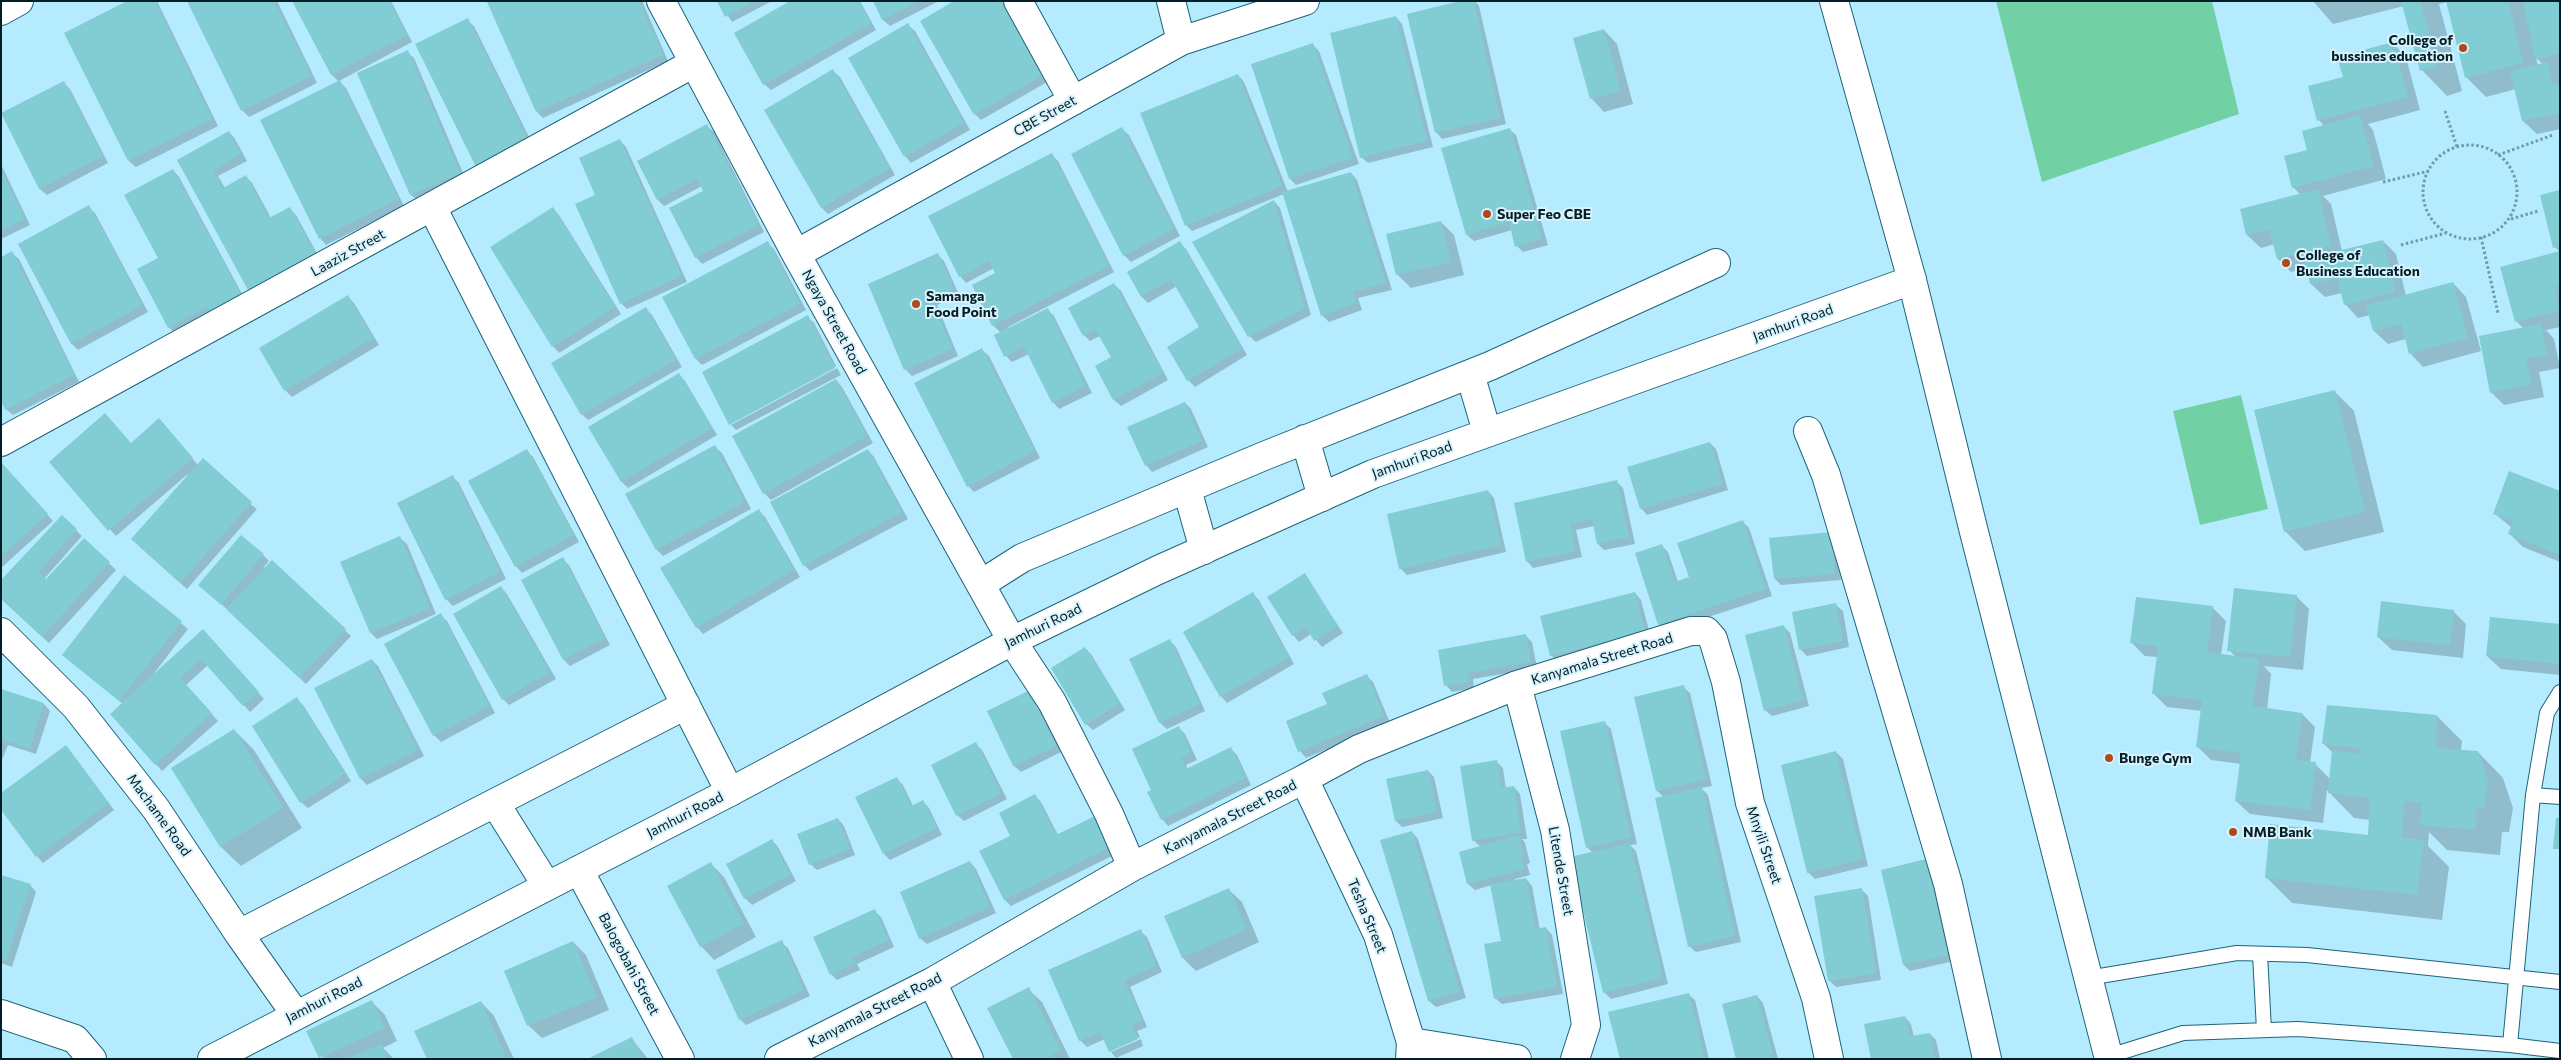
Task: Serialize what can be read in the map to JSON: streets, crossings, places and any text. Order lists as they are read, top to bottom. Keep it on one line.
{"streets":{"main road":["CBE Street","Laaziz Street","Ngaya Street Road","Jamhuri Road","Kanyamala Street Road","Machame Road","Mnyili Street","Litende Street","Tesha Street","Balogobahi Street"]},"crossings":[["CBE Street","Ngaya Street Road"],["Laaziz Street","Ngaya Street Road"],["Ngaya Street Road","Jamhuri Road"],["Jamhuri Road","Machame Road"],["Jamhuri Road","Balogobahi Street"],["Kanyamala Street Road","Mnyili Street"],["Kanyamala Street Road","Litende Street"],["Kanyamala Street Road","Tesha Street"]],"places":["College of bussines education","Super Feo CBE","College of Business Education","Samanga Food Point","Bunge Gym","NMB Bank"]}
